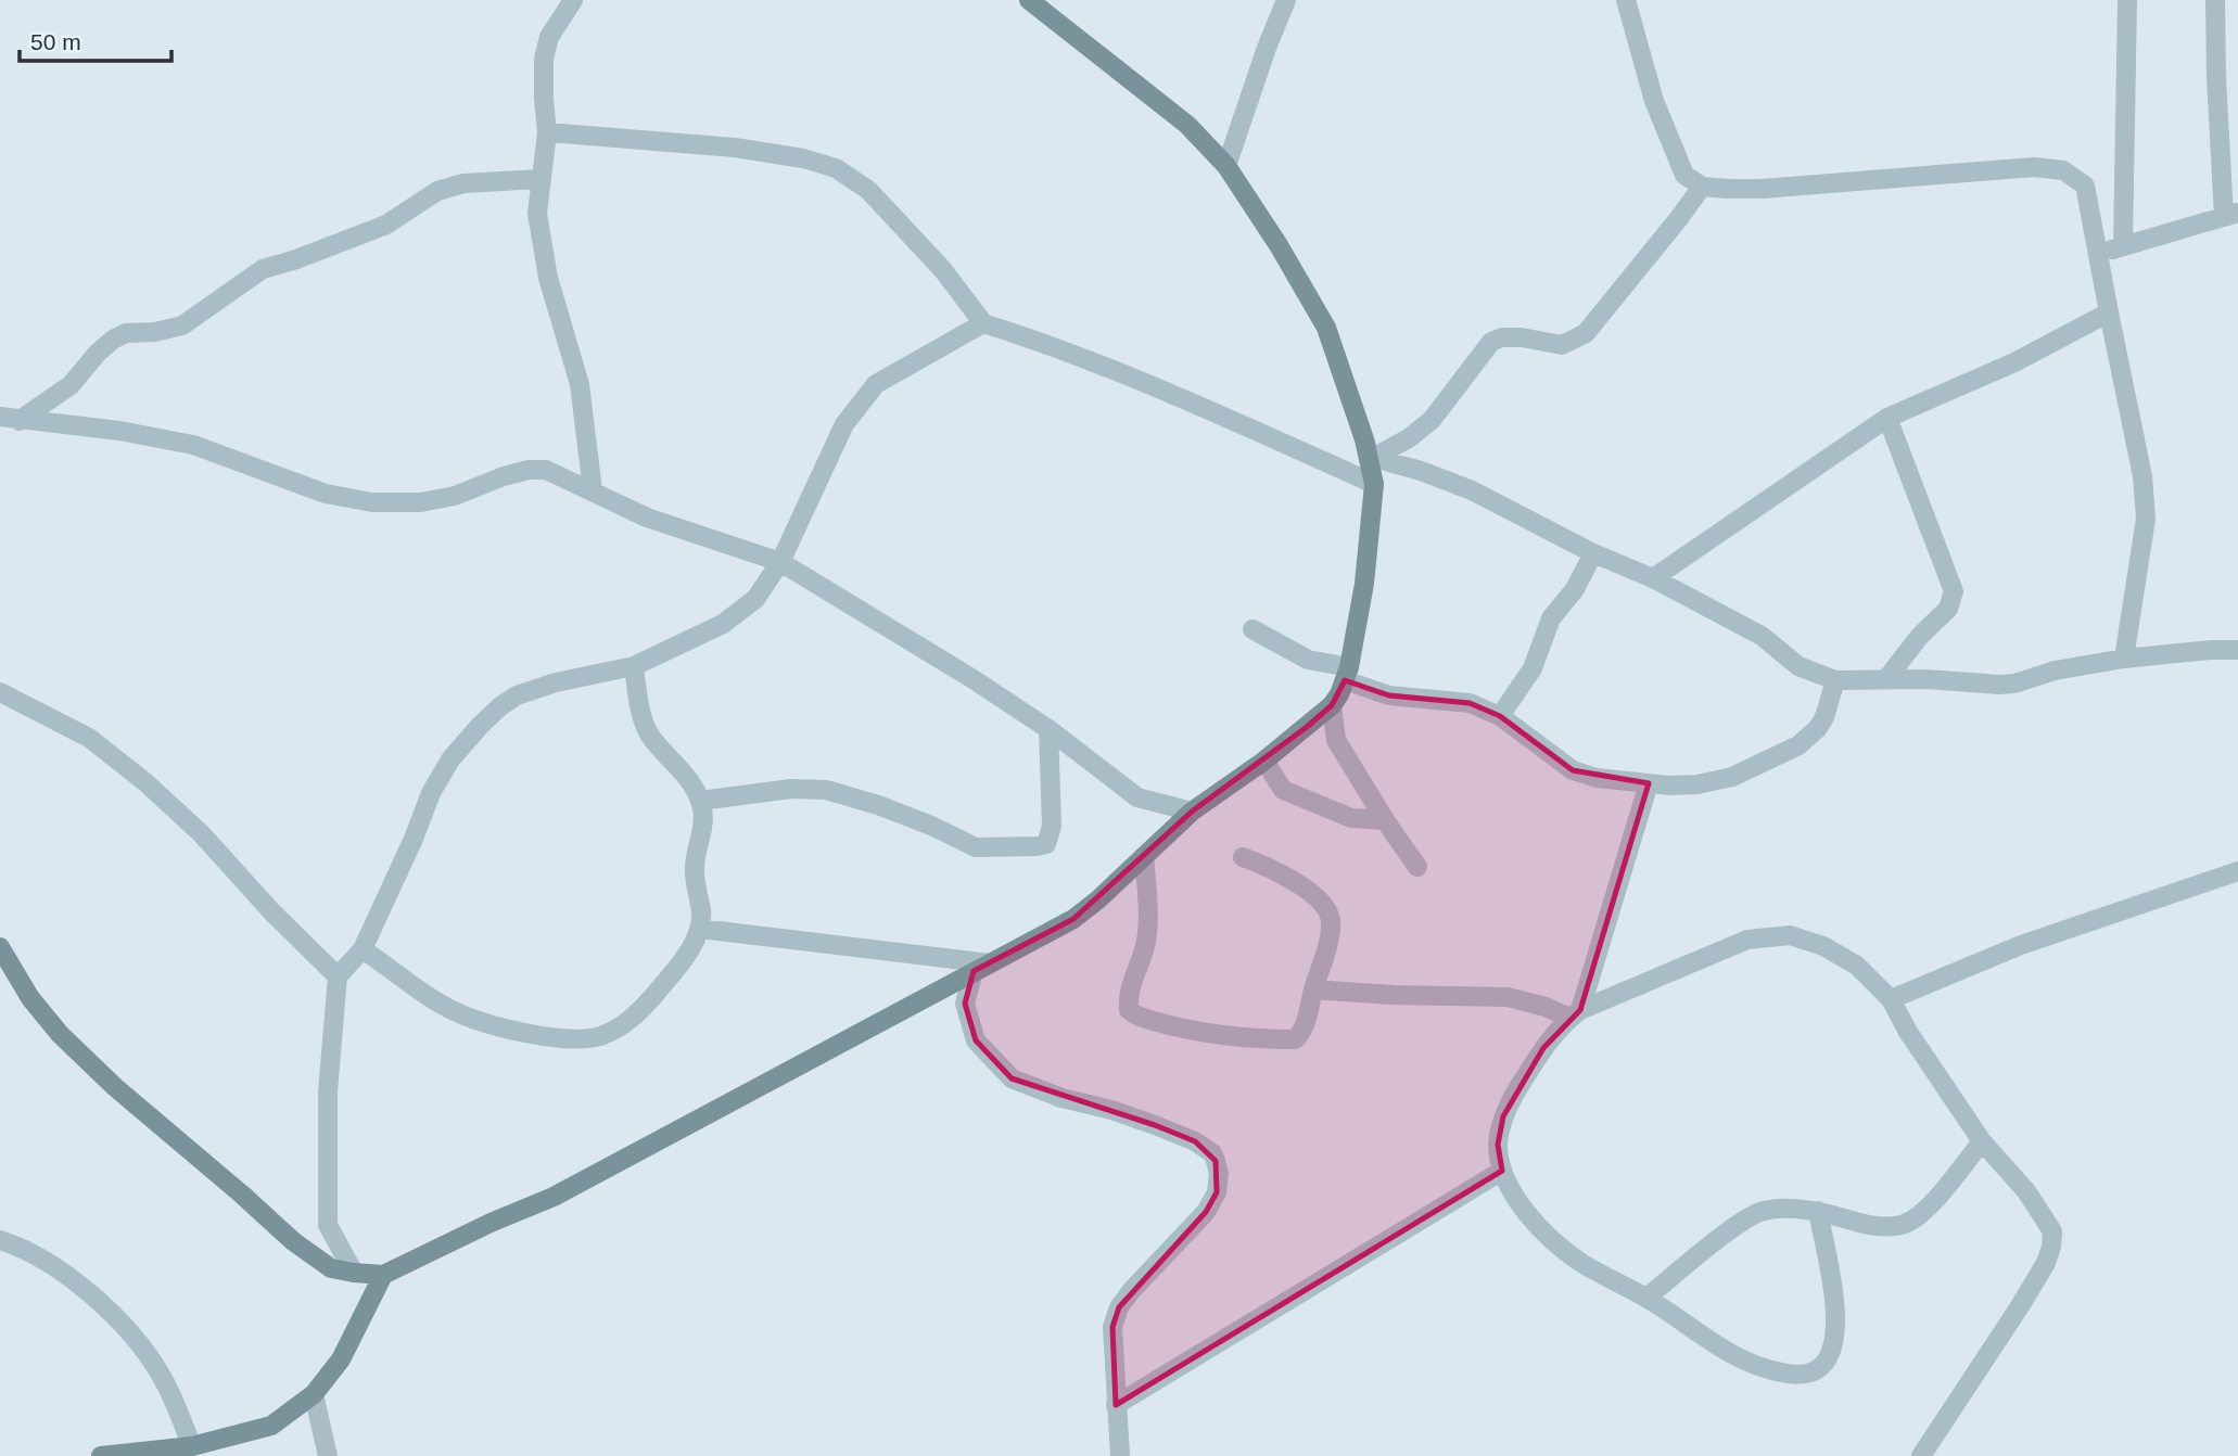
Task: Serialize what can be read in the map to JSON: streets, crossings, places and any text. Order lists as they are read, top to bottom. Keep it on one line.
{"scale_bar":"50 m"}
